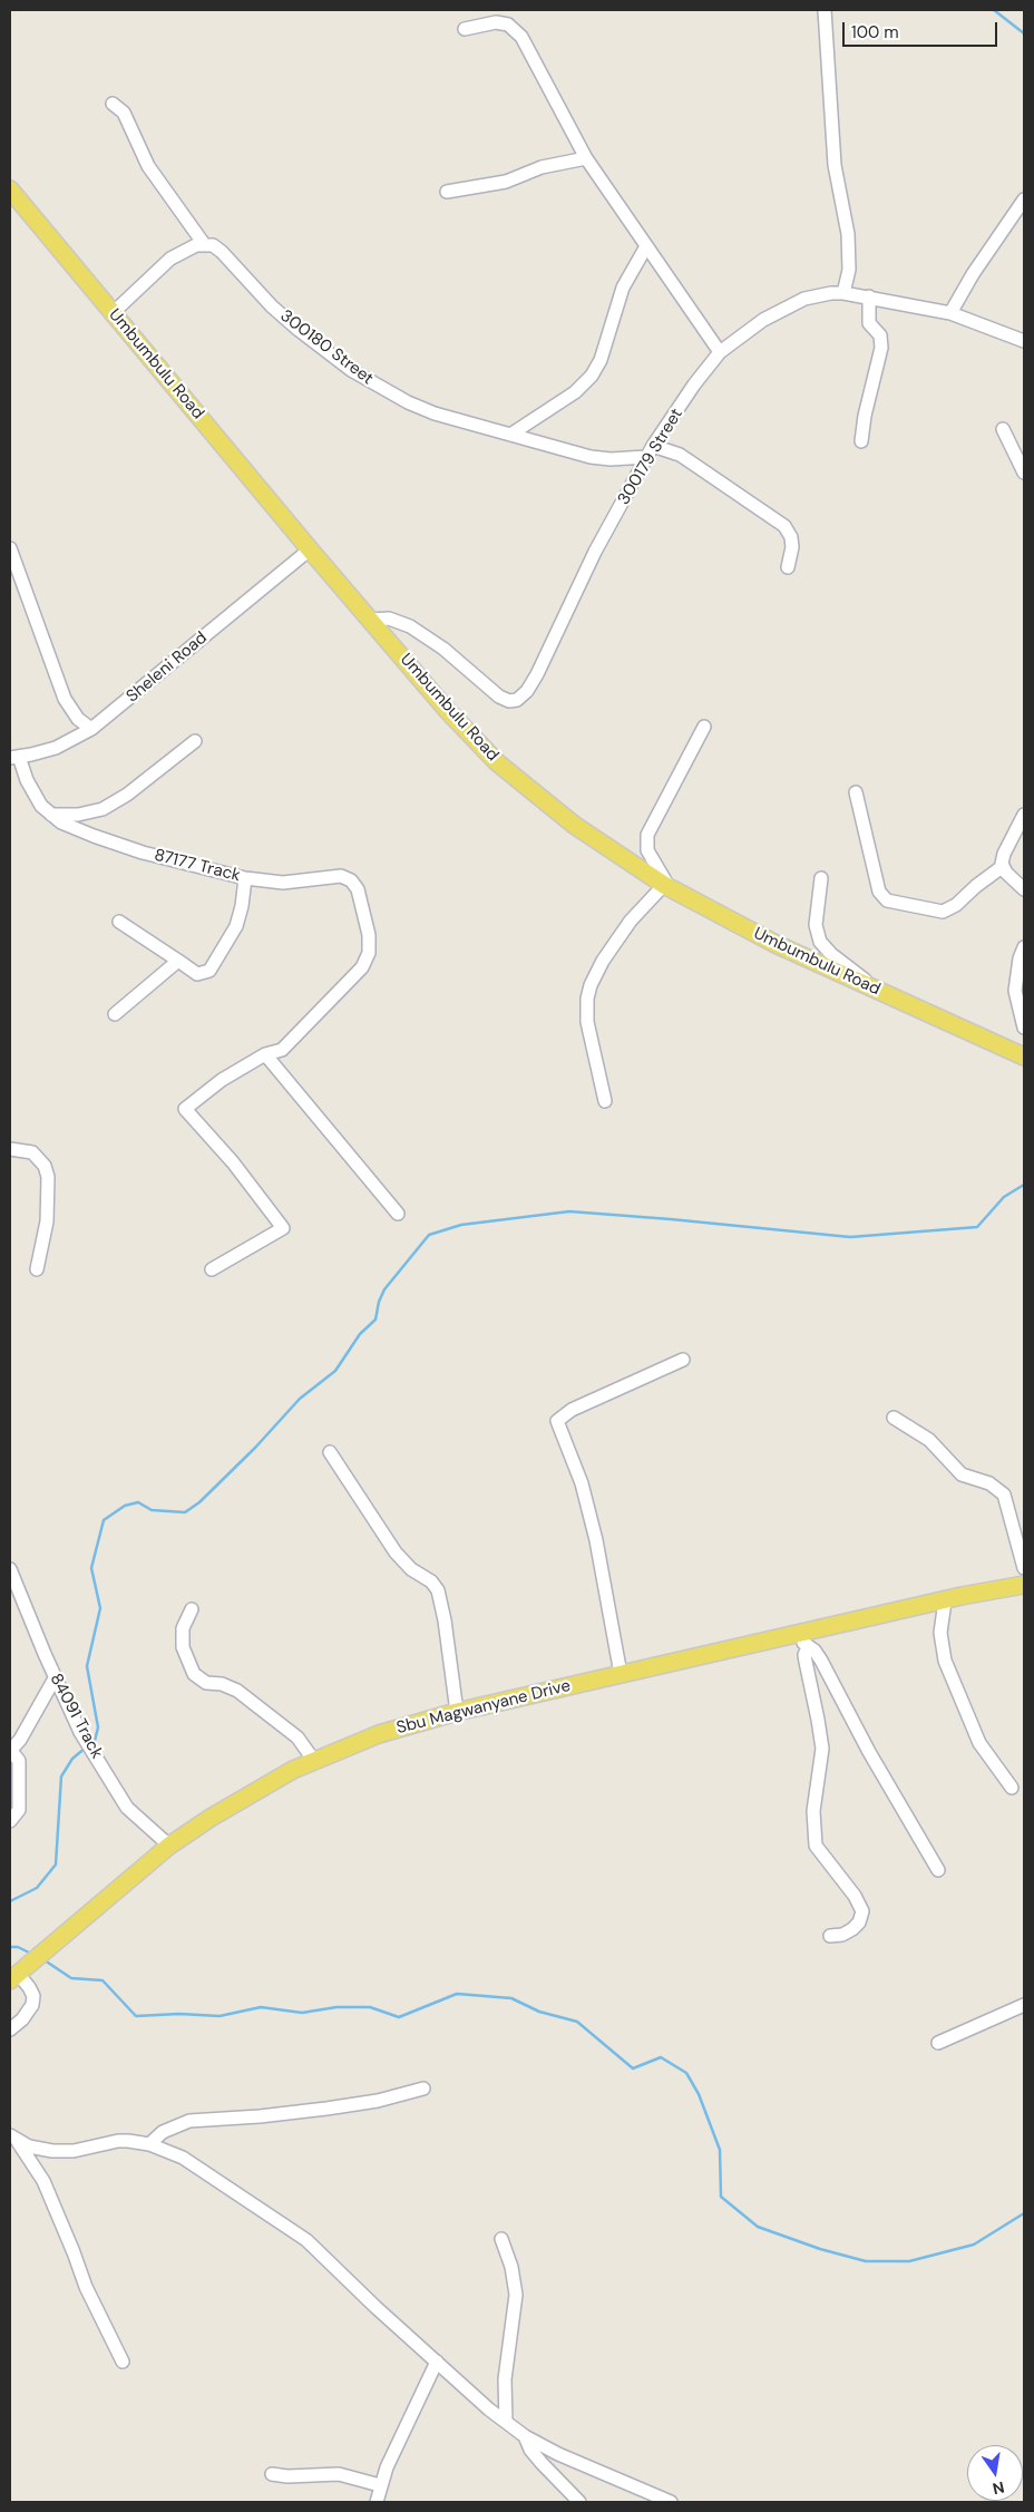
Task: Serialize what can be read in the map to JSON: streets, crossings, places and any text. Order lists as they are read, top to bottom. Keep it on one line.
{"streets":{"main road":["Umbumbulu Road","Sbu Magwanyane Drive"],"street":["300180 Street","300179 Street","Sheleni Road","87177 Track","84091 Track"]},"crossings":[["300180 Street","300179 Street"],["Umbumbulu Road","300179 Street"],["Umbumbulu Road","Sheleni Road"],["Sbu Magwanyane Drive","84091 Track"]],"scale_bar":"100 m","north":"bottom"}
